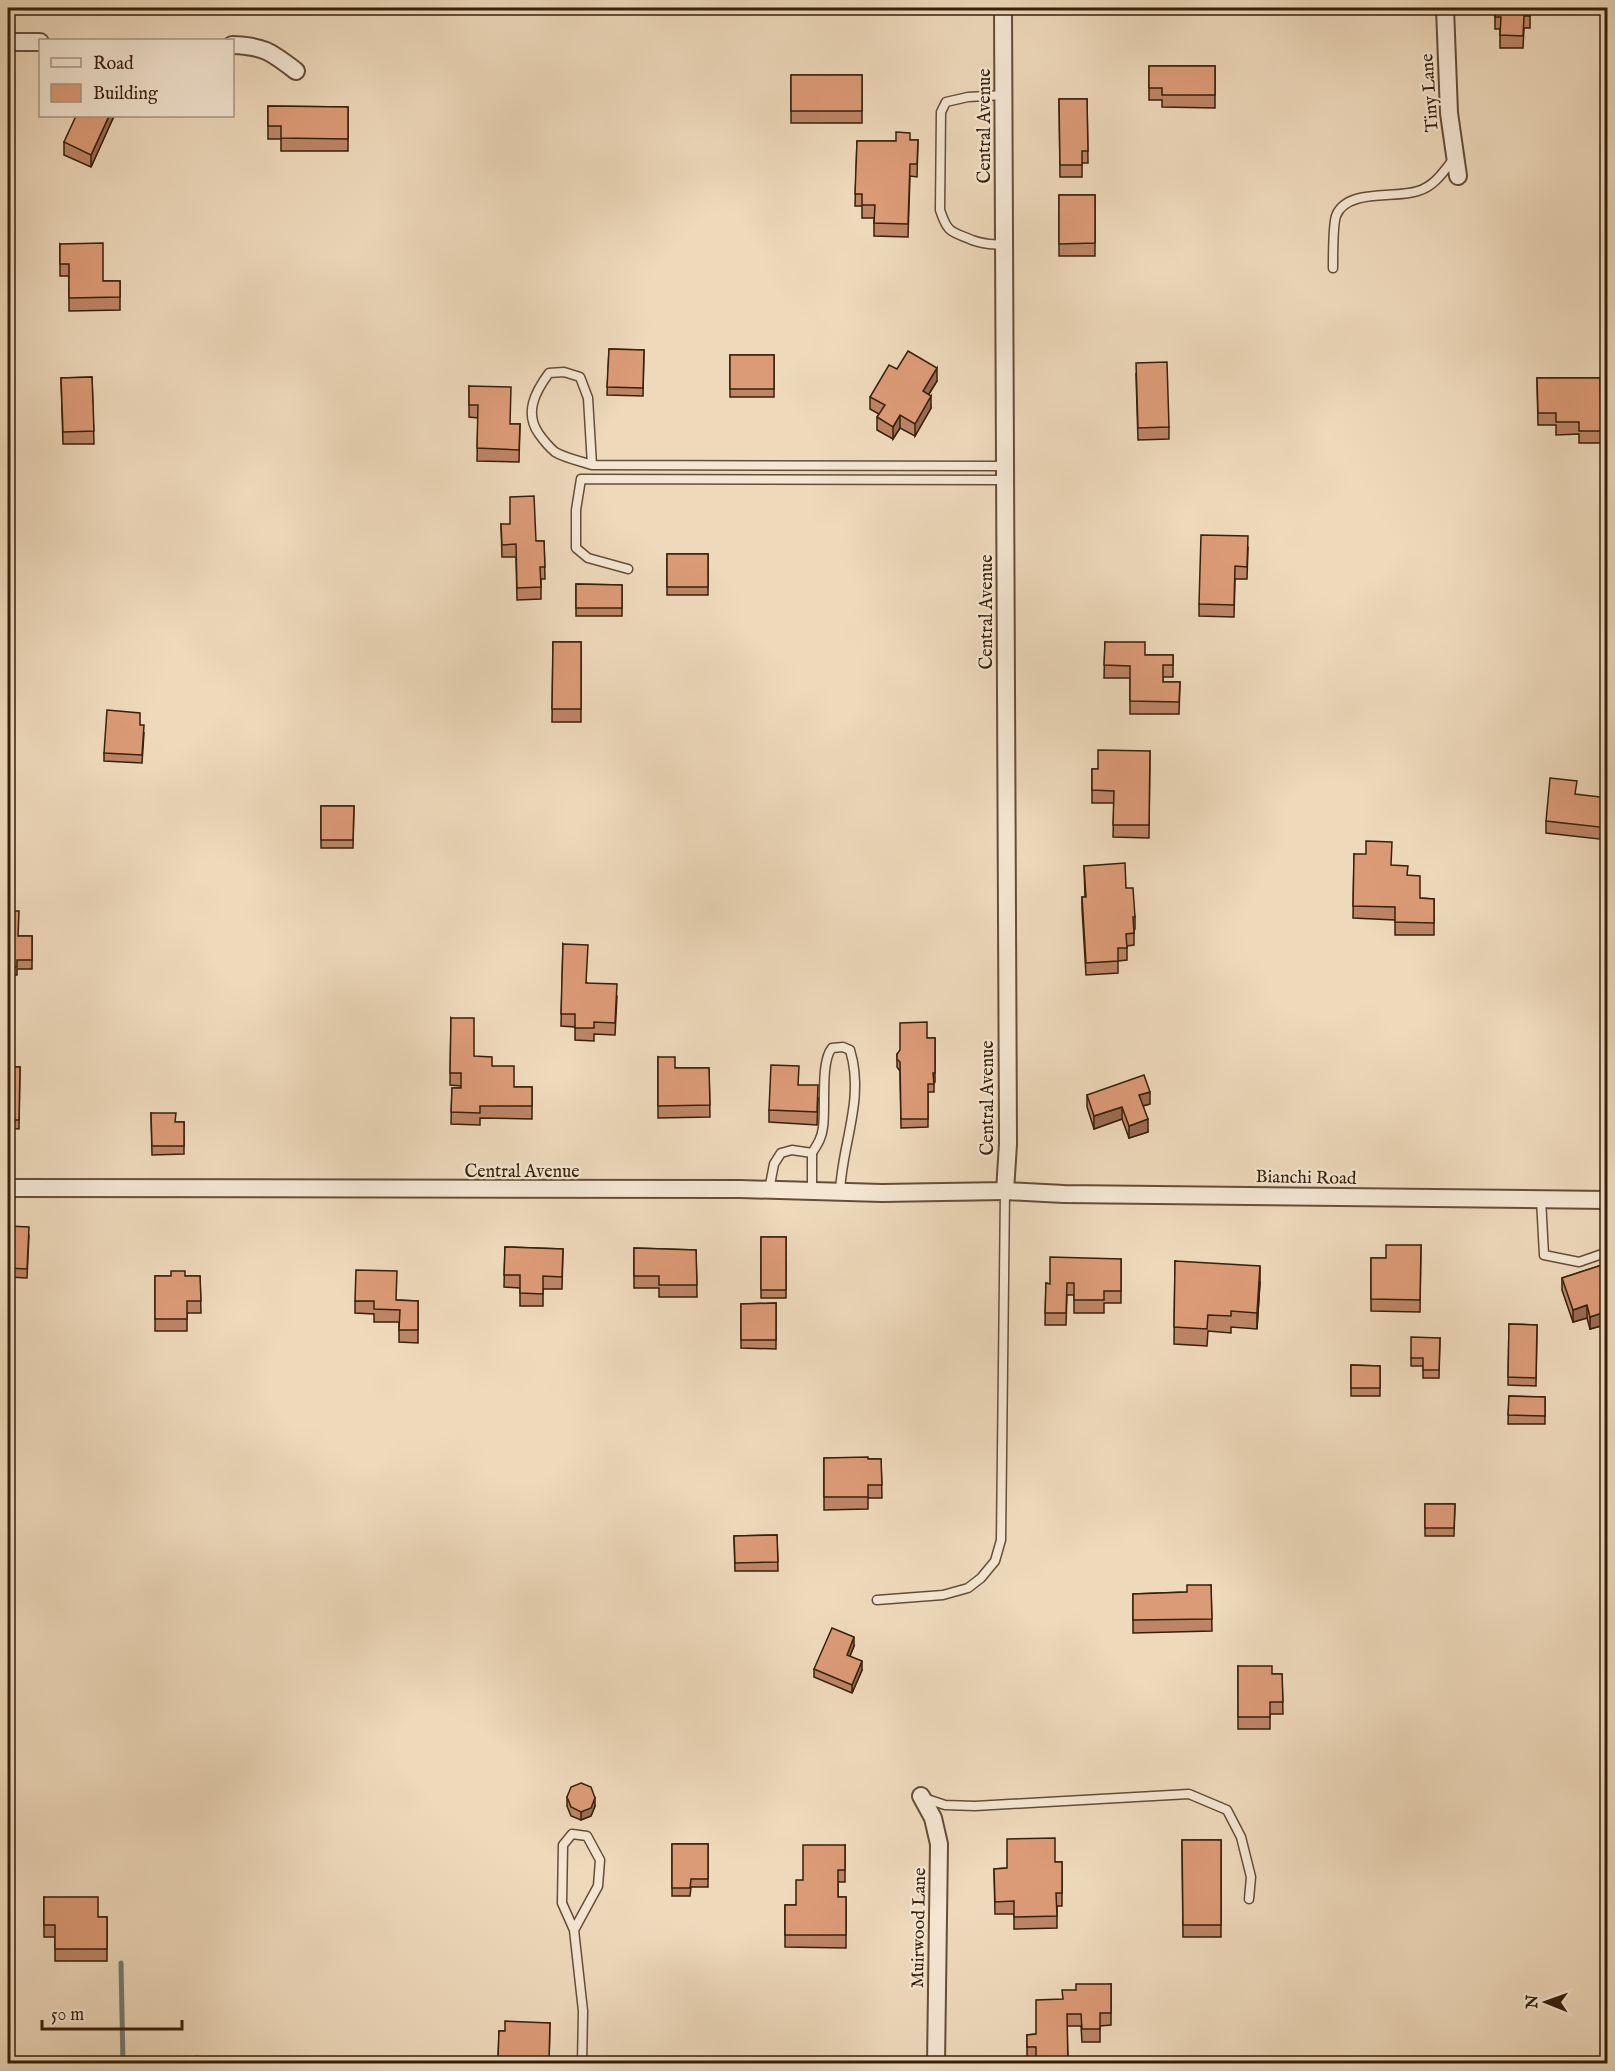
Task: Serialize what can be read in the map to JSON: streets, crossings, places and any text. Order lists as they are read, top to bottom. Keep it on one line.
{"streets":{"street":["Tiny Lane","Central Avenue","Bianchi Road","Muirwood Lane"]},"crossings":[["Central Avenue","Bianchi Road"]],"legend":["Road","Building"],"scale_bar":"50 m","north":"left"}
